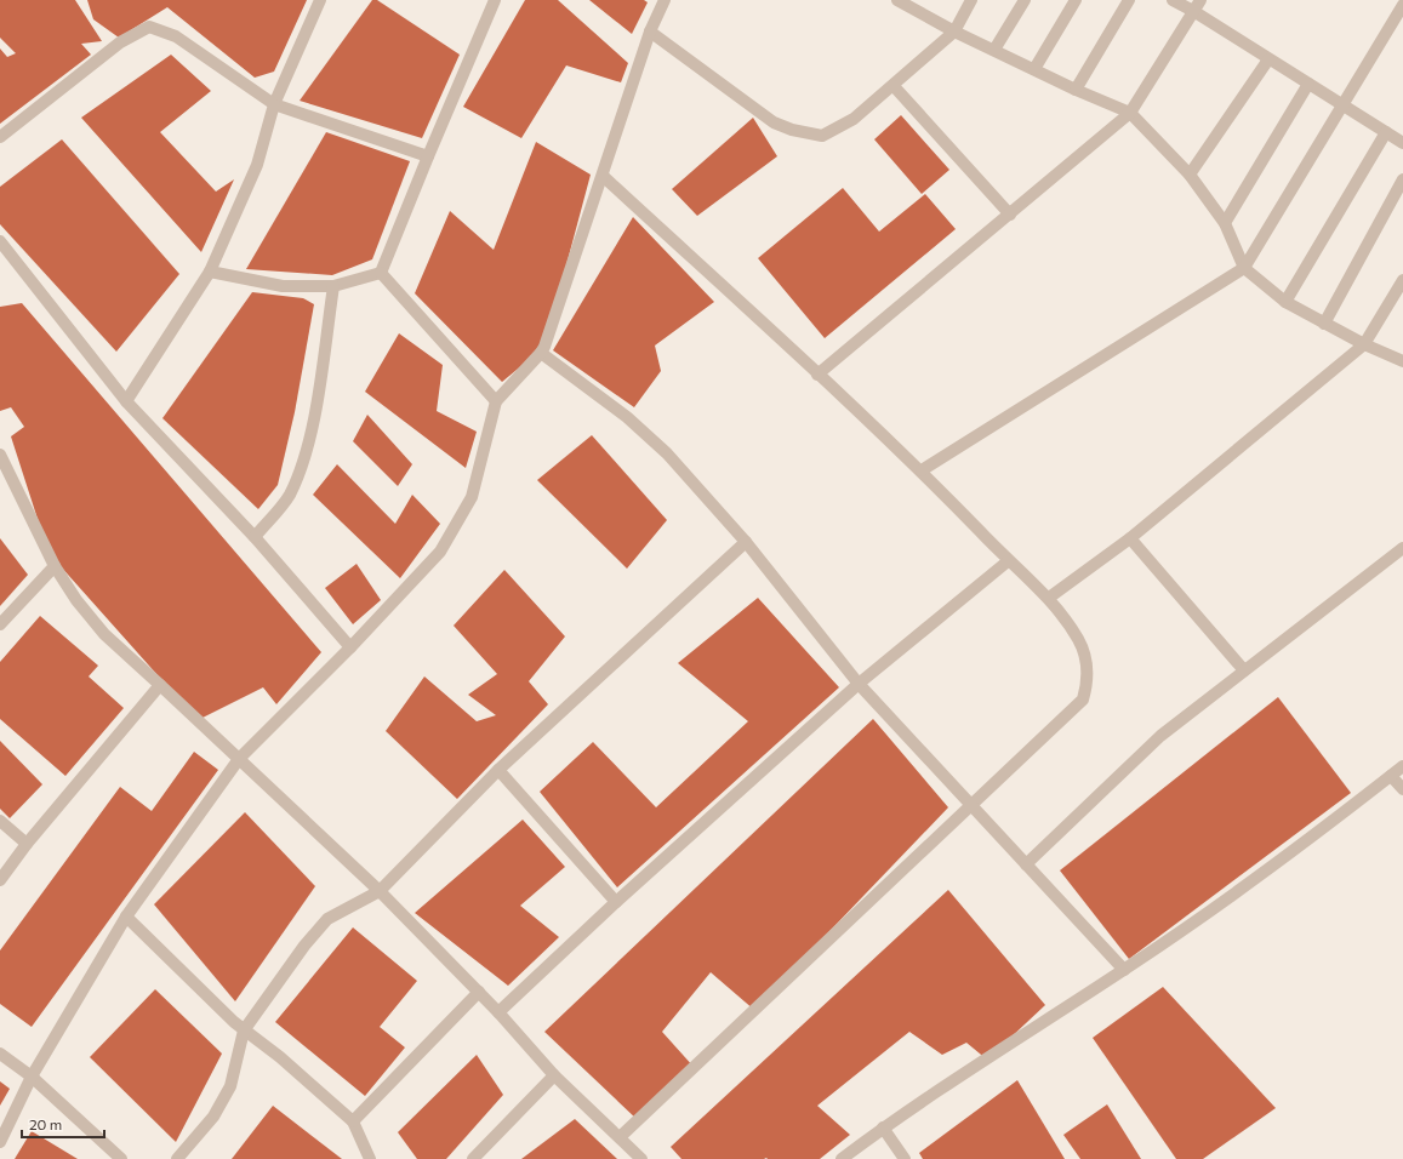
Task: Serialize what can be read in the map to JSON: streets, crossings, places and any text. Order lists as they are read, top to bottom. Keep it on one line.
{"scale_bar":"20 m"}
